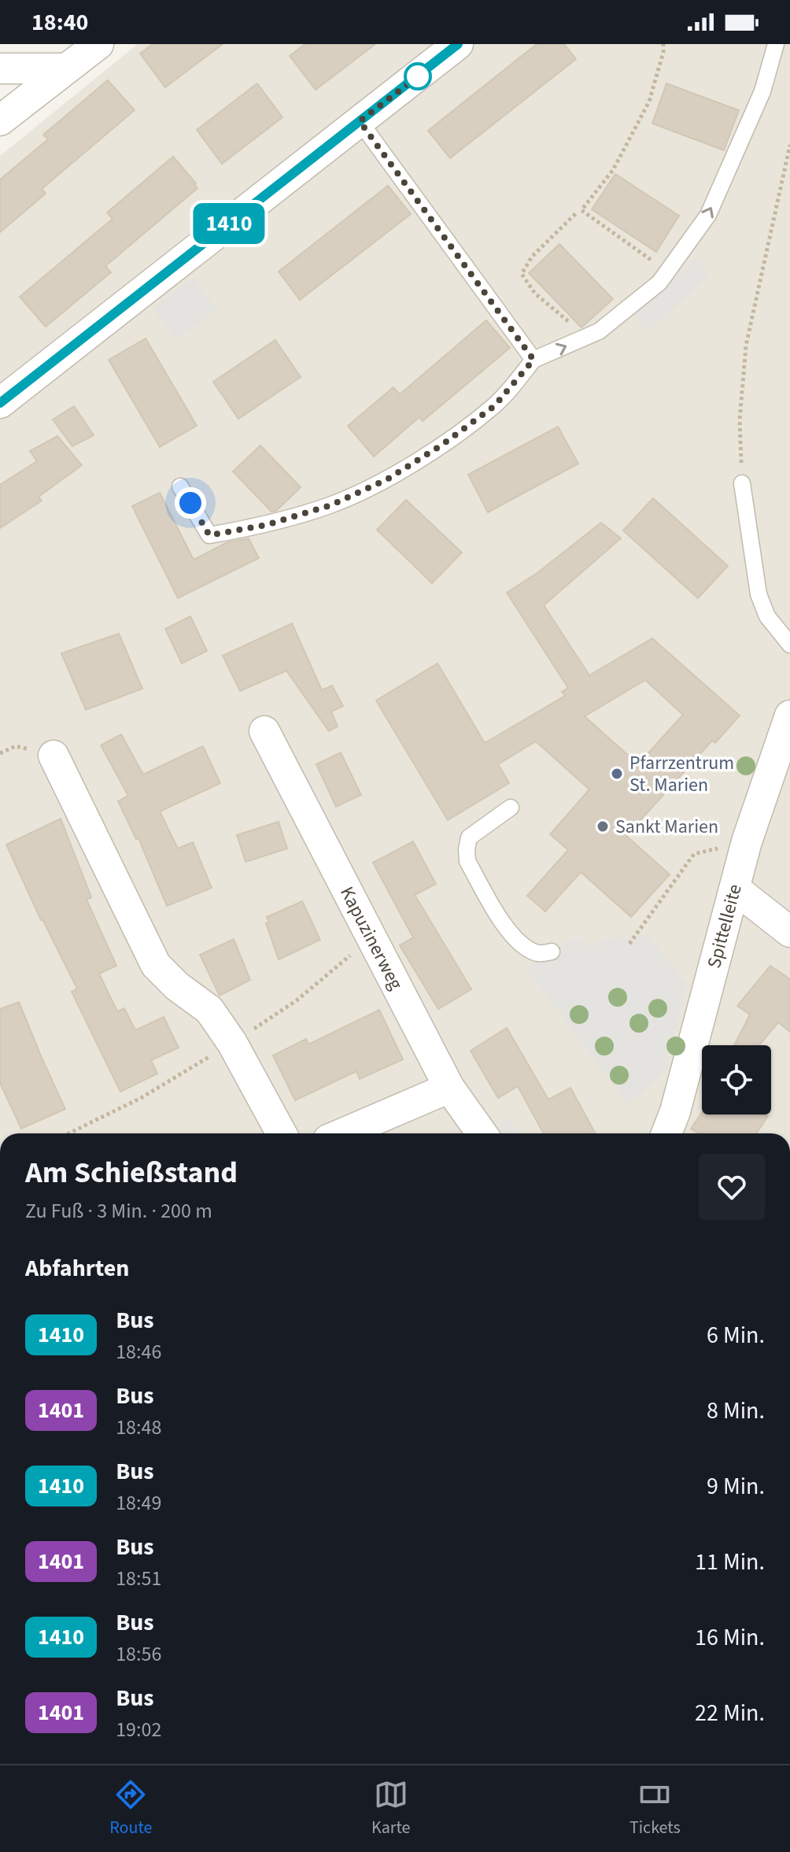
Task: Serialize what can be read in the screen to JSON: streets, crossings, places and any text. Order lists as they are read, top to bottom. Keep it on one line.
{"streets":{"street":["Spittelleite","Kapuzinerweg"]},"places":["Pfarrzentrum St. Marien","Sankt Marien"],"lines":["bus line 1410"],"page":{"status":"18:40","on_map":"1410","heading":[["Am Schießstand","Zu Fuß · 3 Min. · 200 m"],"Abfahrten"],"list":[{"mark":"1410","name":"Bus","note":"18:46","value":"6 Min."},{"mark":"1401","name":"Bus","note":"18:48","value":"8 Min."},{"mark":"1410","name":"Bus","note":"18:49","value":"9 Min."},{"mark":"1401","name":"Bus","note":"18:51","value":"11 Min."},{"mark":"1410","name":"Bus","note":"18:56","value":"16 Min."},{"mark":"1401","name":"Bus","note":"19:02","value":"22 Min."}],"tabs":["Route","Karte","Tickets"]}}
